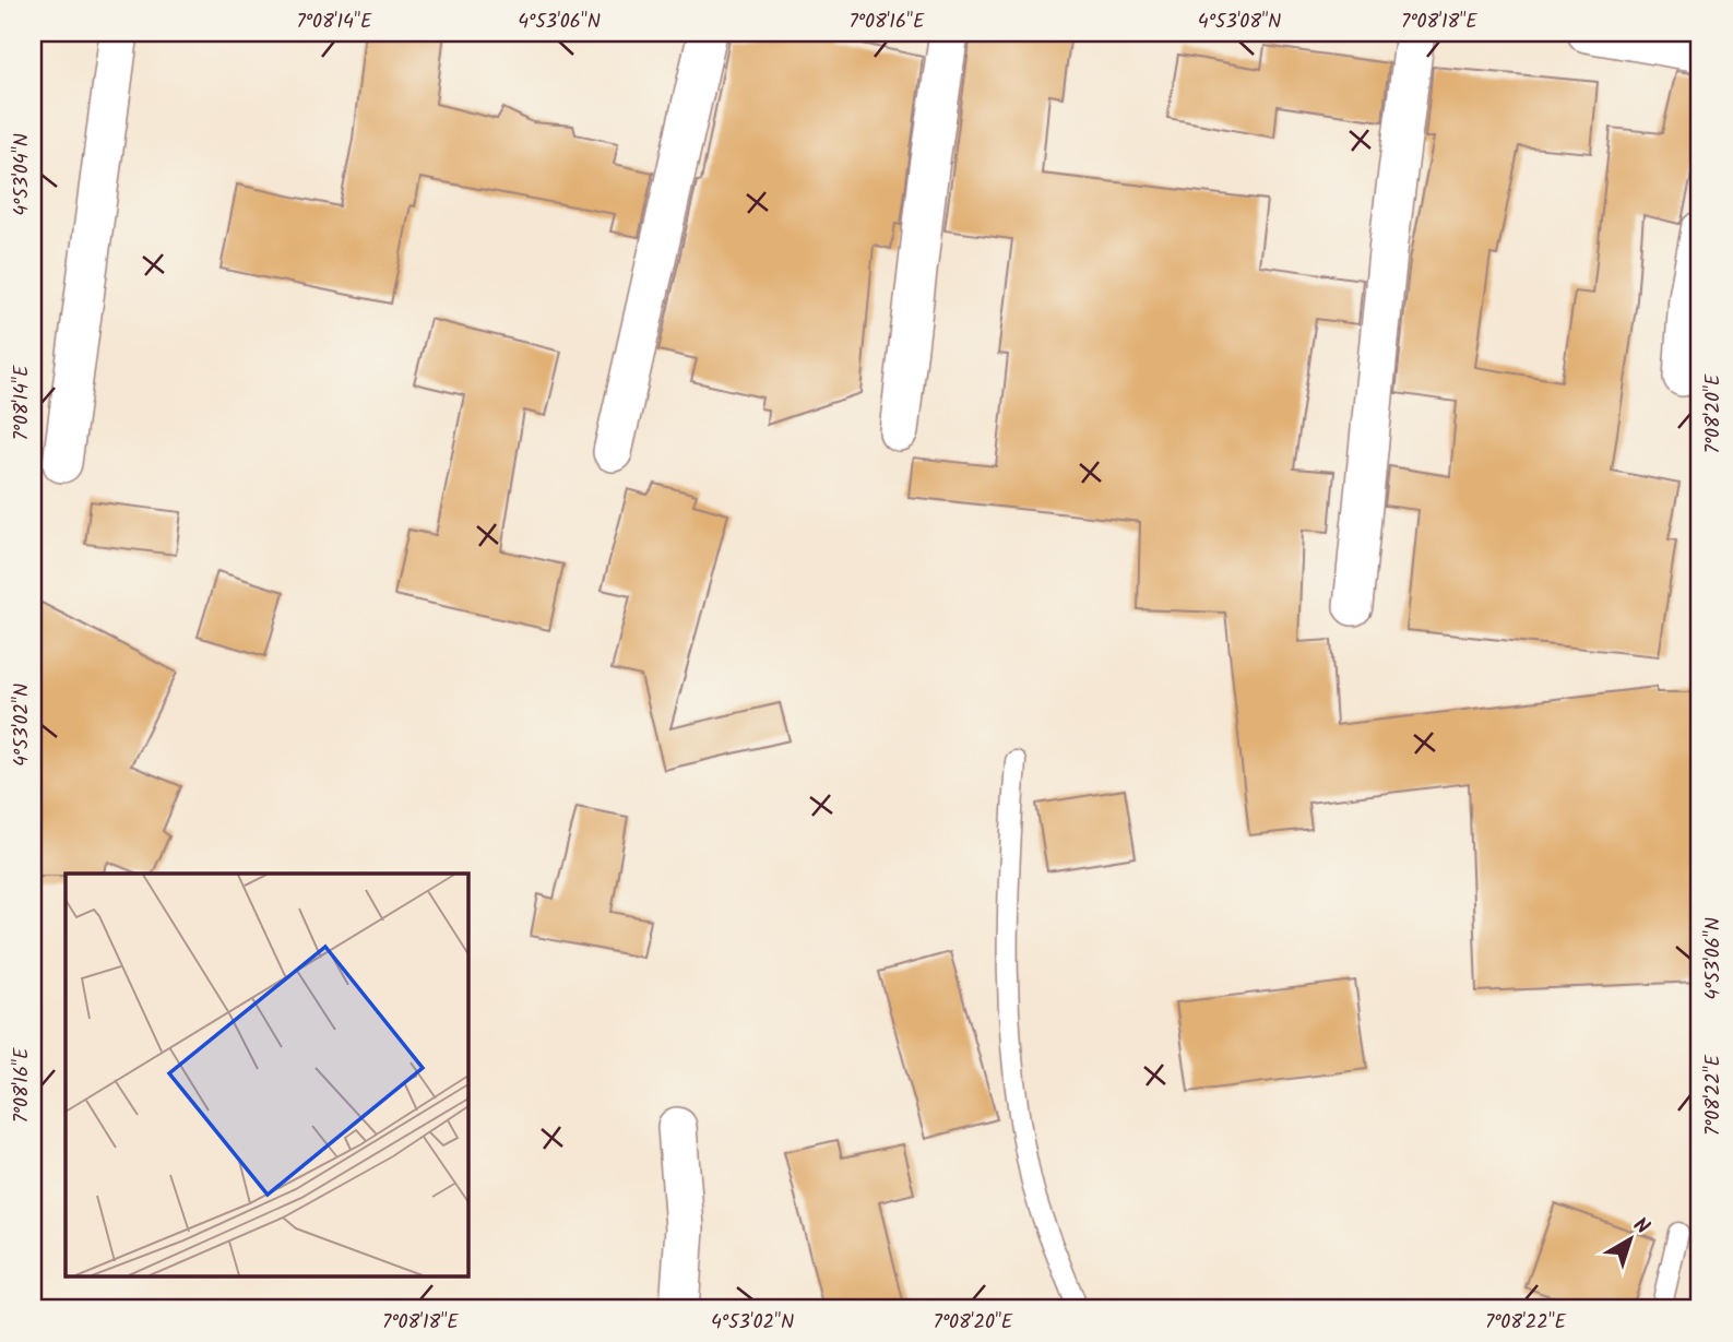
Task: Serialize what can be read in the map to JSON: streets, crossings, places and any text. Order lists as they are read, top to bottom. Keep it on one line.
{"north":"top right","coordinates":["7°08'14\"E","4°53'06\"N","7°08'16\"E","4°53'08\"N","7°08'18\"E","4°53'04\"N","7°08'20\"E","4°53'02\"N","7°08'22\"E"]}
